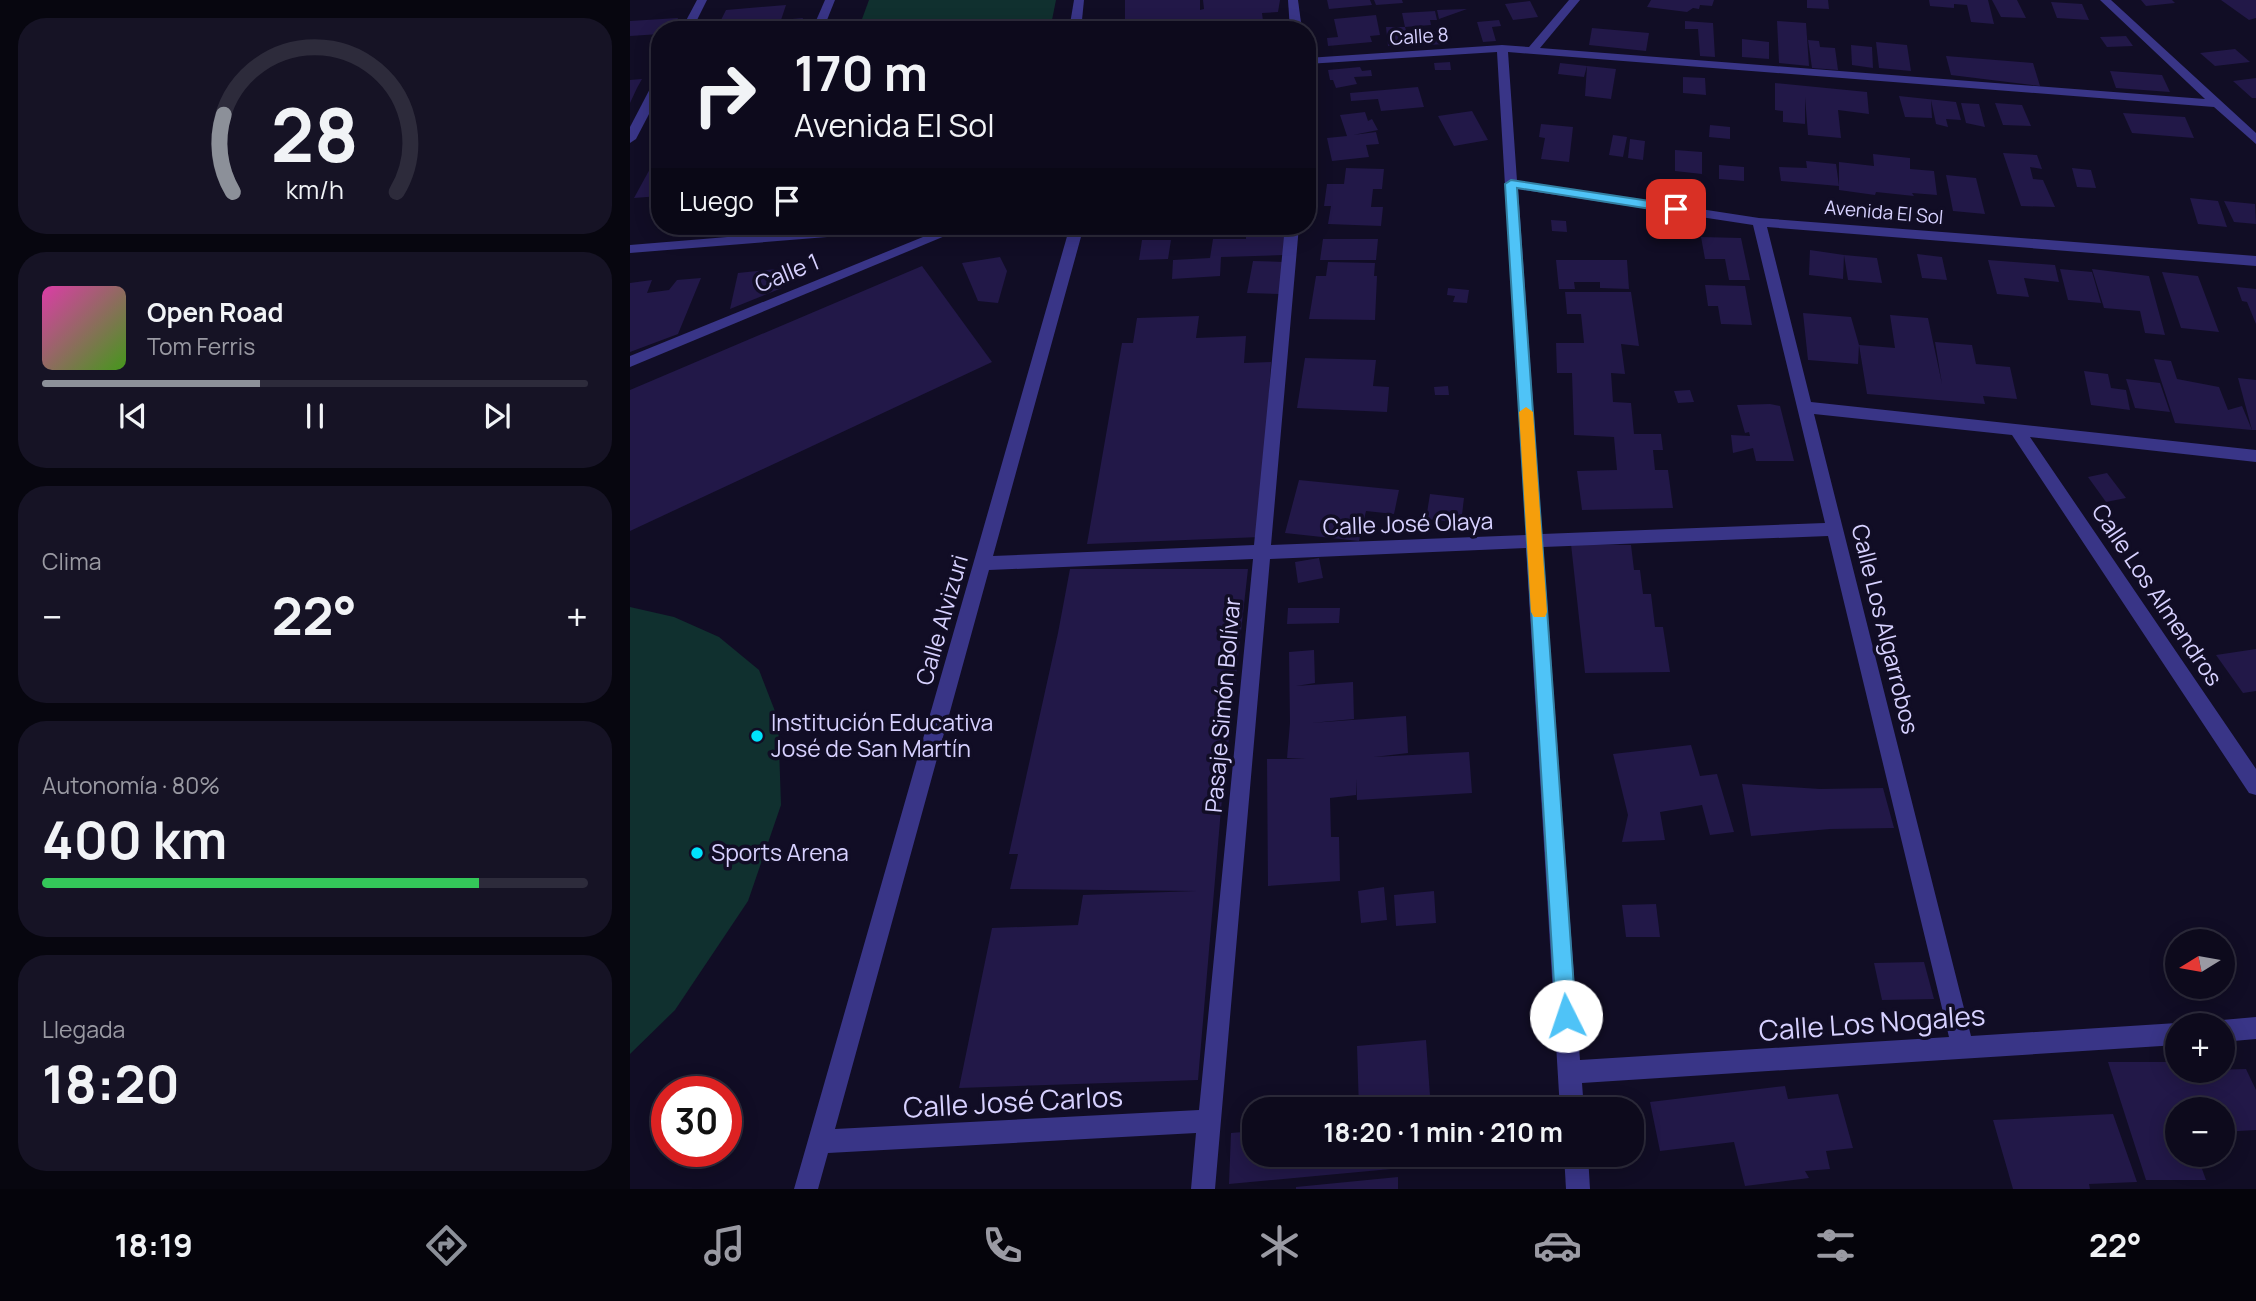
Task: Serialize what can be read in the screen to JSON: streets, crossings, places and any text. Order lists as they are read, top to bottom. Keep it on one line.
{"streets":{"street":["Calle 8","Avenida El Sol","Calle 1","Calle José Olaya","Calle Los Almendros","Calle Alvizuri","Calle Los Algarrobos","Pasaje Simón Bolívar","Calle Los Nogales","Calle José Carlos"]},"crossings":[["Avenida El Sol","Calle Los Algarrobos"],["Calle José Olaya","Calle Alvizuri"],["Calle José Olaya","Calle Los Algarrobos"],["Calle José Olaya","Pasaje Simón Bolívar"],["Calle Alvizuri","Calle José Carlos"],["Calle Los Algarrobos","Calle Los Nogales"],["Pasaje Simón Bolívar","Calle José Carlos"]],"places":["Institución Educativa José de San Martín","Sports Arena"],"north":"left","page":{"turn":["170 m","Avenida El Sol"],"then":"Luego","song":["Open Road","Tom Ferris"],"tile":["Clima",["Autonomía · 80%","400 km"],["Llegada","18:20"]],"heat":["−","22°","+"],"map_buttons":["+","−"],"limit":"30","trip":"18:20 · 1 min · 210 m","tabs":["18:19","22°"],"gauge":["28","km/h"]}}
